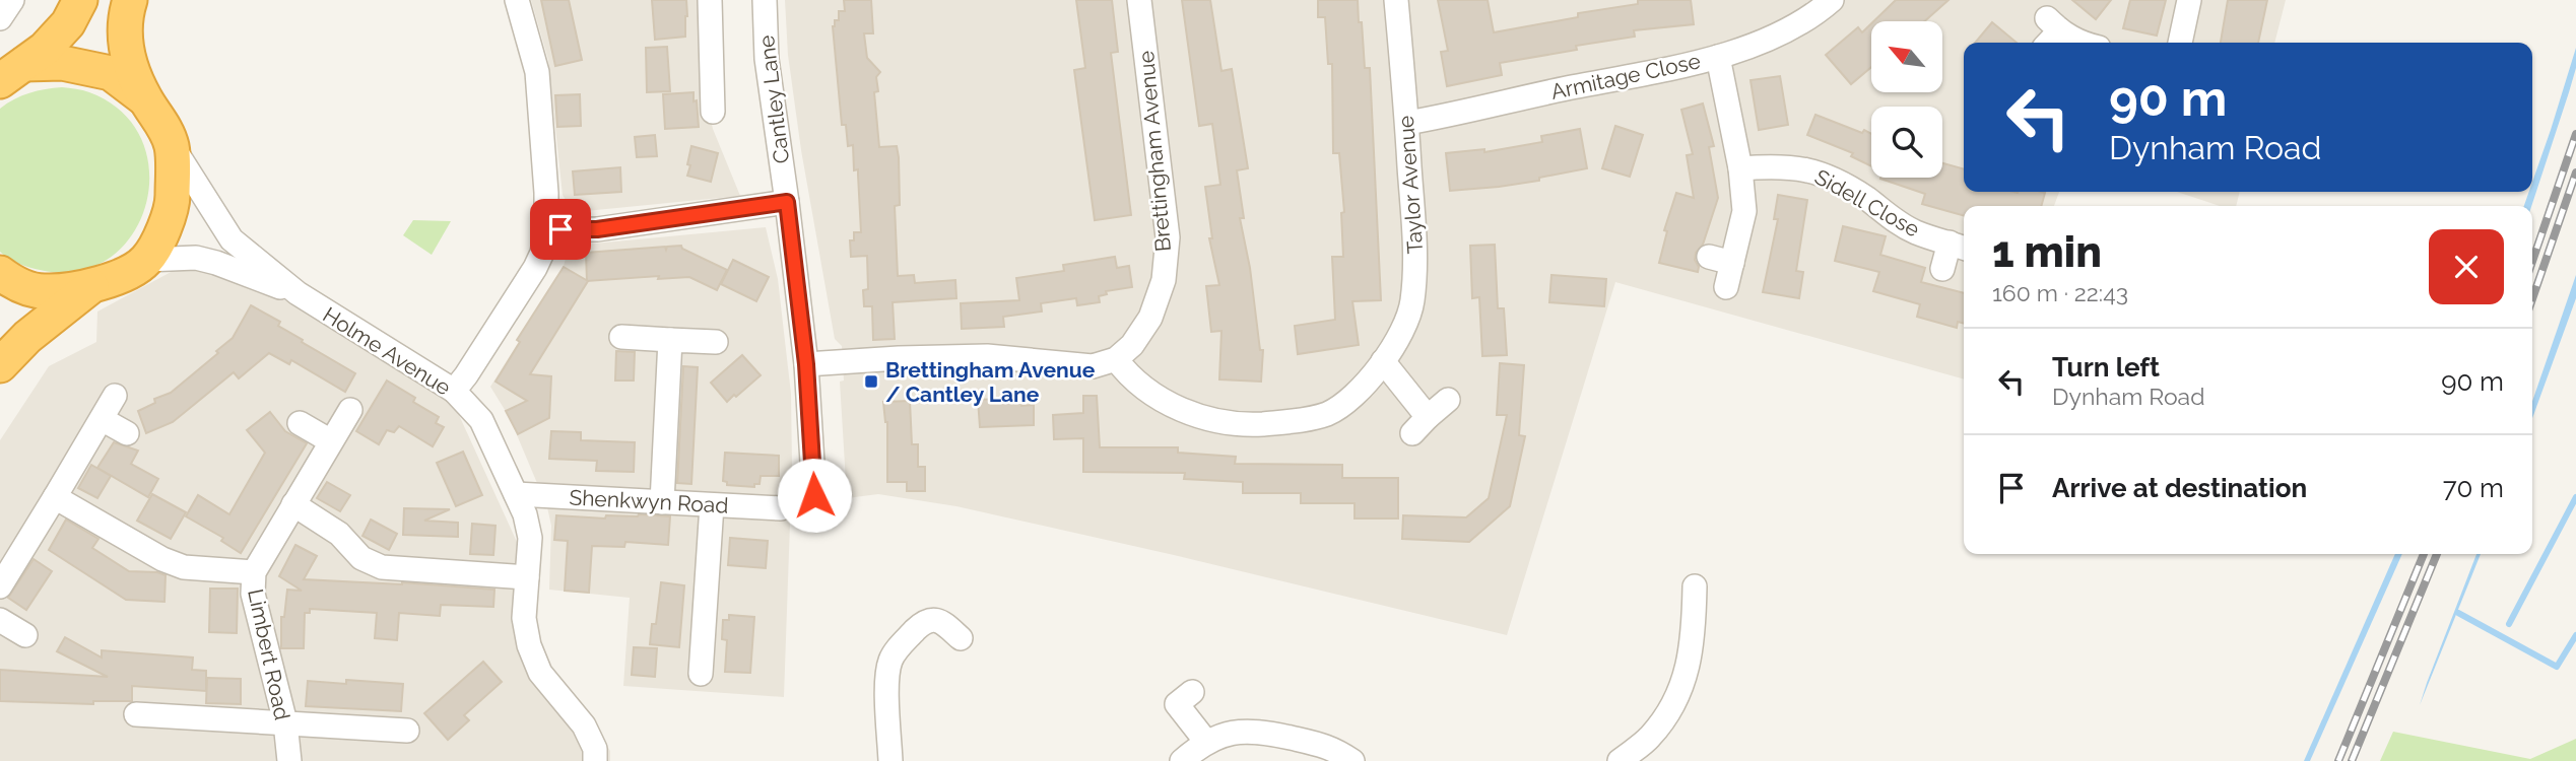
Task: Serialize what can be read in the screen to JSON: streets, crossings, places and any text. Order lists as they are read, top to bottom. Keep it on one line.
{"streets":{"street":["Armitage Close","Cantley Lane","Brettingham Avenue","Taylor Avenue","Sidell Close","Holme Avenue","Shenkwyn Road","Limbert Road"]},"crossings":[["Armitage Close","Taylor Avenue"],["Brettingham Avenue","Taylor Avenue"],["Holme Avenue","Shenkwyn Road"]],"places":{"transit":["Brettingham Avenue / Cantley Lane"]},"north":"top left","page":{"turn":["90 m","Dynham Road"],"heading":["1 min","160 m · 22:43"],"list":[{"name":"Turn left","note":"Dynham Road","value":"90 m"},{"name":"Arrive at destination","value":"70 m"}]}}
